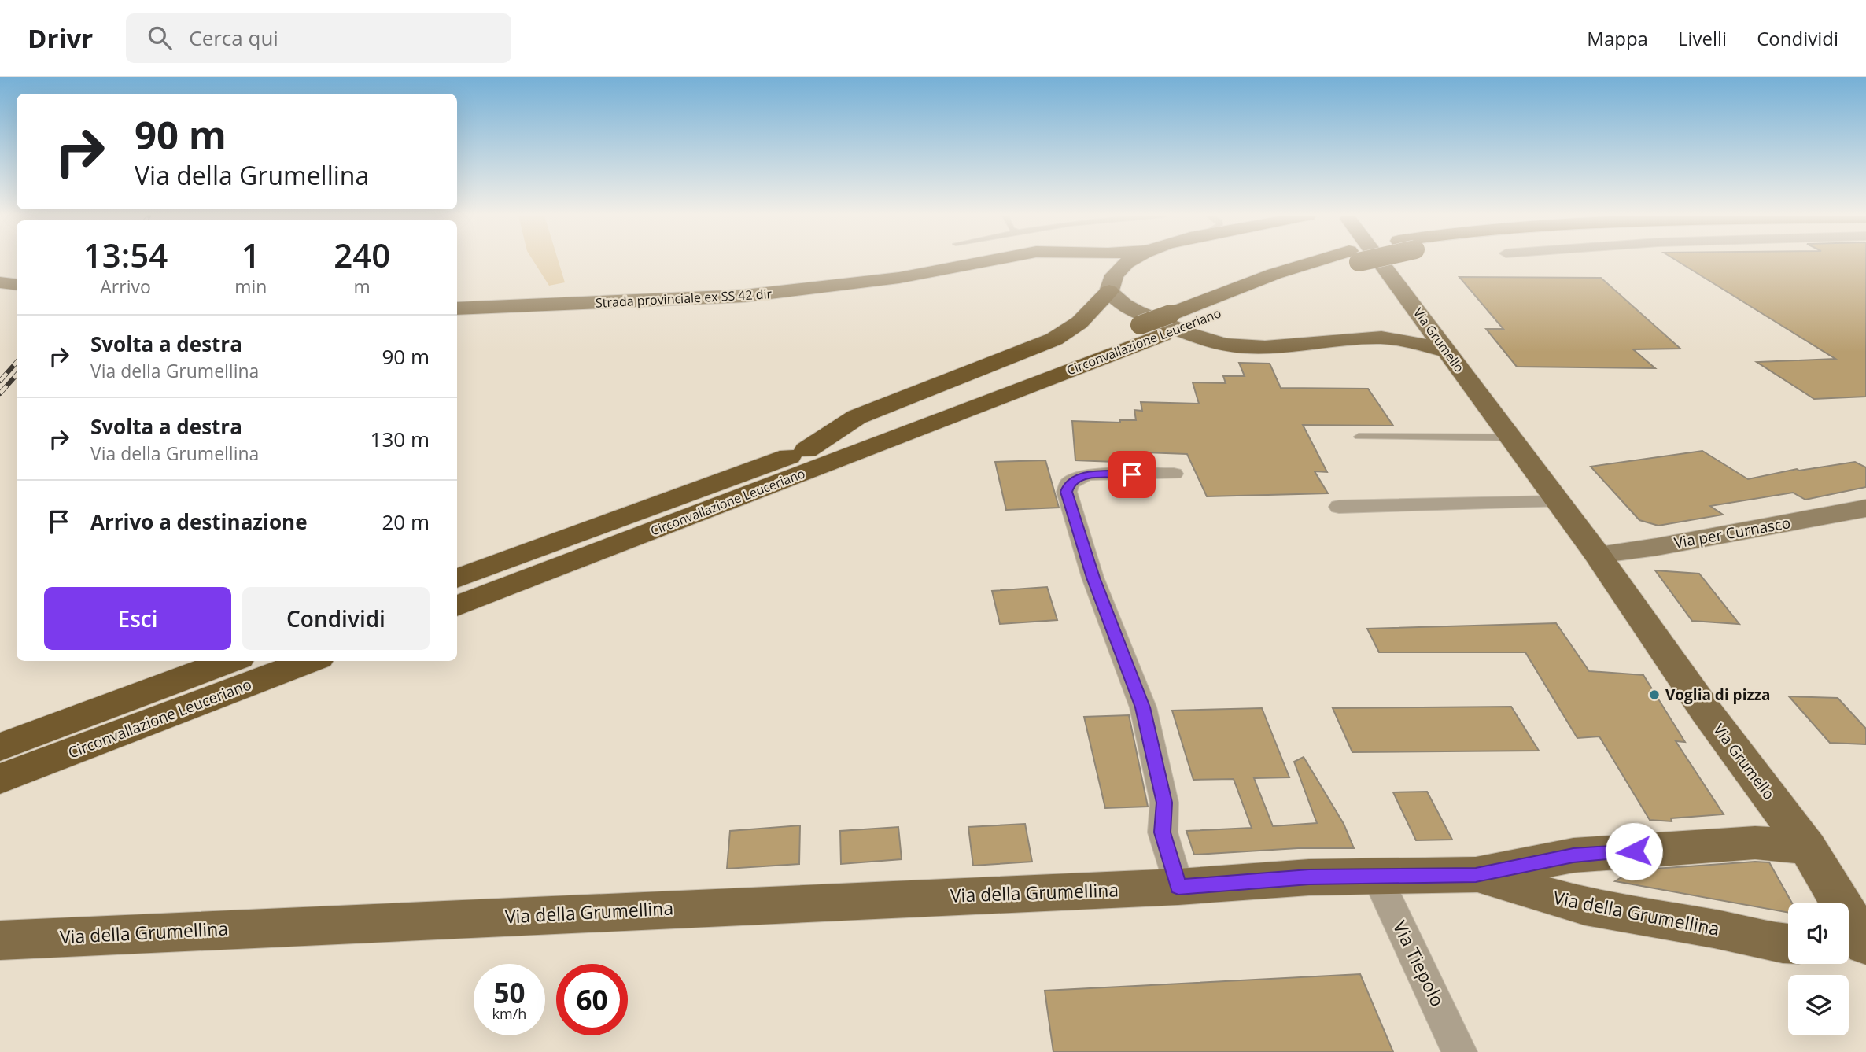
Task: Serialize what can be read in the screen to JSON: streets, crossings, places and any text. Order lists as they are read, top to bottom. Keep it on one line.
{"streets":{"highway":["Circonvallazione Leuceriano"],"main road":["Strada provinciale ex SS 42 dir","Via Grumello","Via della Grumellina"],"street":["Via per Curnasco","Via Tiepolo"]},"crossings":[["Strada provinciale ex SS 42 dir","Via Grumello"],["Via Grumello","Via per Curnasco"],["Via Grumello","Via della Grumellina"],["Via della Grumellina","Via Tiepolo"]],"places":["Voglia di pizza"],"page":{"header":"Drivr","search":"Cerca qui","nav":["Mappa","Livelli","Condividi"],"turn":["90 m","Via della Grumellina"],"eta":["13:54","Arrivo","1","min","240","m"],"list":[{"name":"Svolta a destra","note":"Via della Grumellina","value":"90 m"},{"name":"Svolta a destra","note":"Via della Grumellina","value":"130 m"},{"name":"Arrivo a destinazione","value":"20 m"}],"buttons":["Esci","Condividi"],"speed":"50 km/h","limit":"60"}}
